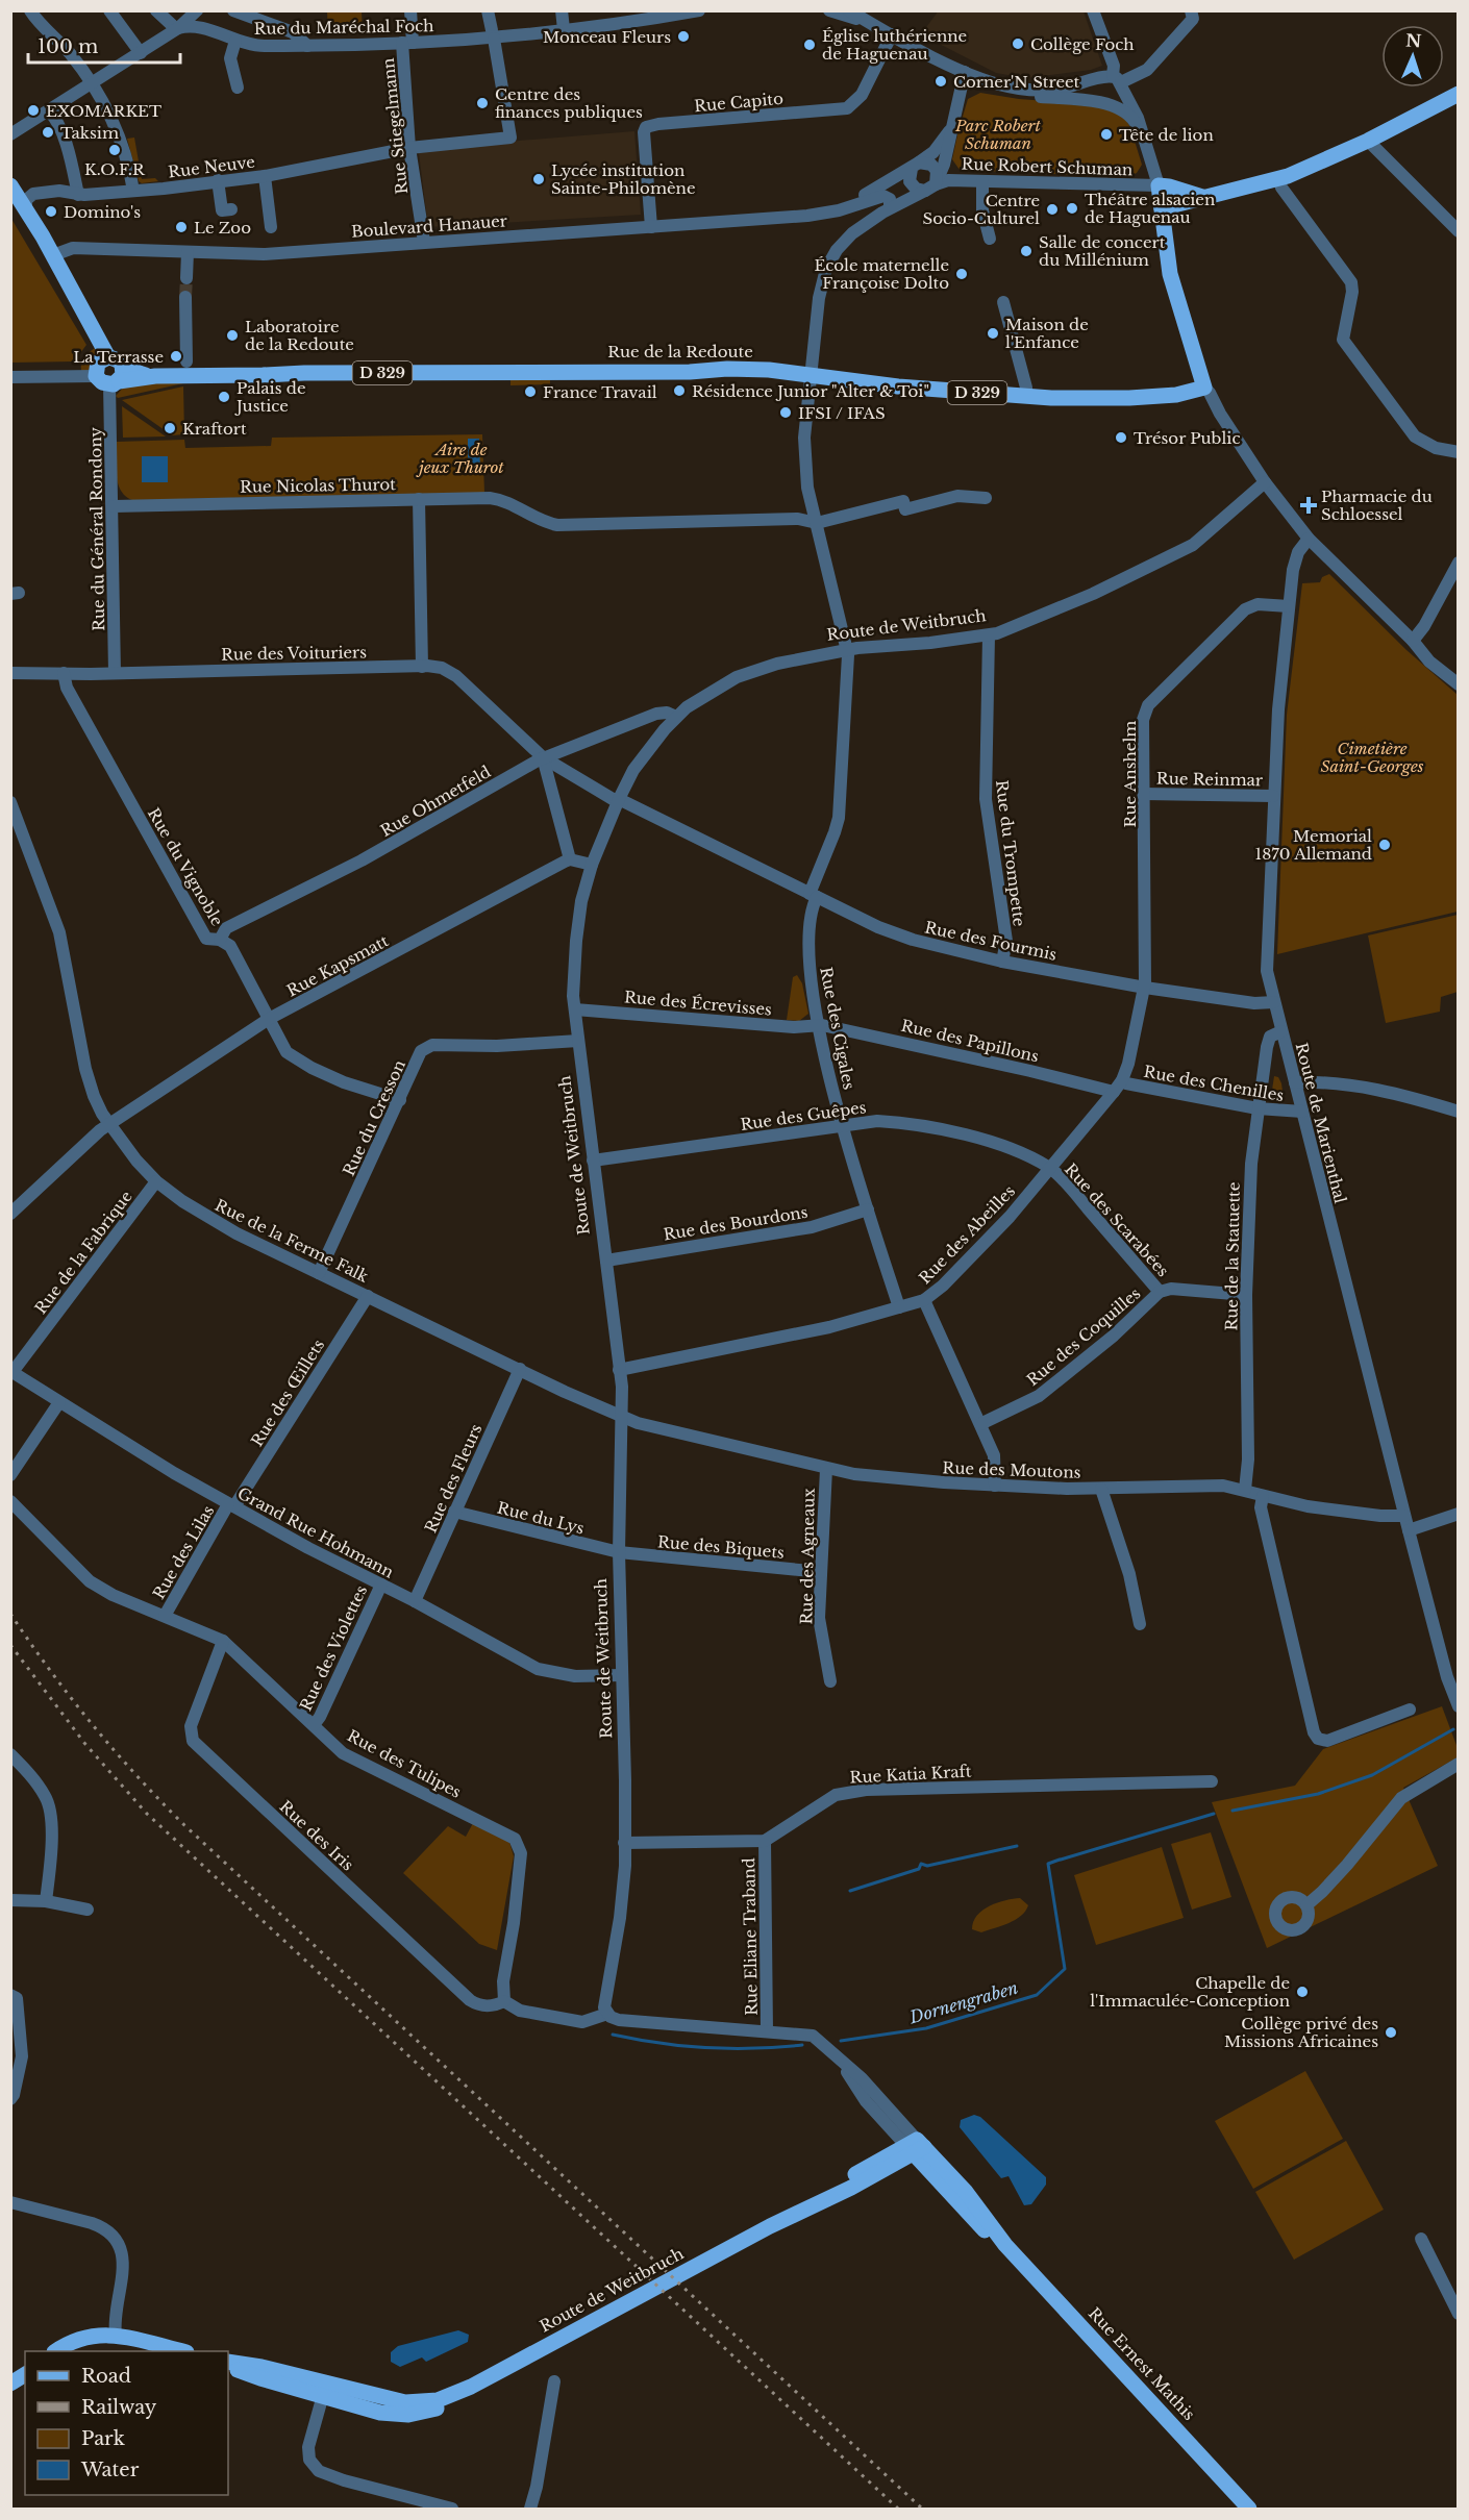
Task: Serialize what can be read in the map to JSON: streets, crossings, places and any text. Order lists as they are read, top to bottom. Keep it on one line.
{"streets":{"main road":["Rue de la Redoute","D 329","Route de Weitbruch","Rue Ernest Mathis"],"street":["Rue du Maréchal Foch","Rue Capito","Rue Stiegelmann","Rue Neuve","Rue Robert Schuman","Boulevard Hanauer","Rue Nicolas Thurot","Rue du Général Rondony","Rue des Voituriers","Rue Anshelm","Rue Reinmar","Rue Ohmetfeld","Rue du Trompette","Rue du Vignoble","Rue des Fourmis","Rue Kapsmatt","Rue des Écrevisses","Rue des Cigales","Rue des Papillons","Rue des Chenilles","Rue des Guêpes","Rue du Cresson","Route de Marienthal","Rue des Scarabées","Rue des Bourdons","Rue des Abeilles","Rue de la Ferme Falk","Rue de la Fabrique","Rue de la Statuette","Rue des Coquilles","Rue des Œillets","Rue des Moutons","Rue des Fleurs","Rue du Lys","Grand Rue Hohmann","Rue des Biquets","Rue des Lilas","Rue des Agneaux","Rue des Violettes","Rue des Tulipes","Rue Katia Kraft","Rue des Iris","Rue Eliane Traband"]},"crossings":[["Rue du Maréchal Foch","Rue Stiegelmann"],["Rue du Maréchal Foch","Rue Neuve"],["Rue Capito","Boulevard Hanauer"],["Rue Stiegelmann","Rue Neuve"],["Rue Stiegelmann","Boulevard Hanauer"],["Rue Robert Schuman","Rue des Cigales"],["Boulevard Hanauer","Rue des Cigales"],["Rue de la Redoute","Rue du Général Rondony"],["Rue de la Redoute","Rue des Cigales"],["Rue Nicolas Thurot","Rue du Général Rondony"],["Rue Nicolas Thurot","Rue des Cigales"],["Rue du Général Rondony","Rue des Voituriers"],["Route de Weitbruch","Rue des Voituriers"],["Route de Weitbruch","Rue Ohmetfeld"],["Route de Weitbruch","Rue du Trompette"],["Route de Weitbruch","Rue des Fourmis"],["Route de Weitbruch","Rue des Écrevisses"],["Route de Weitbruch","Rue des Cigales"],["Route de Weitbruch","Rue des Guêpes"],["Route de Weitbruch","Rue du Cresson"],["Route de Weitbruch","Rue des Bourdons"],["Route de Weitbruch","Rue des Abeilles"],["Route de Weitbruch","Rue de la Ferme Falk"],["Route de Weitbruch","Rue des Moutons"],["Route de Weitbruch","Rue du Lys"],["Route de Weitbruch","Grand Rue Hohmann"],["Route de Weitbruch","Rue des Biquets"],["Route de Weitbruch","Rue Ernest Mathis"],["Rue des Voituriers","Rue Ohmetfeld"],["Rue des Voituriers","Rue du Vignoble"],["Rue des Voituriers","Rue des Fourmis"],["Rue Anshelm","Rue Reinmar"],["Rue Anshelm","Rue des Fourmis"],["Rue Anshelm","Route de Marienthal"],["Rue Anshelm","Rue des Abeilles"],["Rue Reinmar","Route de Marienthal"],["Rue Ohmetfeld","Rue du Vignoble"],["Rue du Trompette","Rue des Fourmis"],["Rue du Vignoble","Rue Kapsmatt"],["Rue du Vignoble","Rue du Cresson"],["Rue des Fourmis","Rue des Cigales"],["Rue des Fourmis","Route de Marienthal"],["Rue des Fourmis","Rue des Abeilles"],["Rue Kapsmatt","Rue de la Ferme Falk"],["Rue des Écrevisses","Rue des Cigales"],["Rue des Écrevisses","Rue des Papillons"],["Rue des Cigales","Rue des Papillons"],["Rue des Cigales","Rue des Guêpes"],["Rue des Cigales","Rue des Bourdons"],["Rue des Cigales","Rue des Abeilles"],["Rue des Papillons","Rue des Abeilles"],["Rue des Chenilles","Route de Marienthal"],["Rue des Chenilles","Rue des Abeilles"],["Rue des Chenilles","Rue de la Statuette"],["Rue des Guêpes","Rue des Scarabées"],["Rue des Guêpes","Rue des Abeilles"],["Rue du Cresson","Rue de la Ferme Falk"],["Route de Marienthal","Rue de la Statuette"],["Route de Marienthal","Rue des Moutons"],["Rue des Scarabées","Rue des Abeilles"],["Rue des Scarabées","Rue des Coquilles"],["Rue de la Ferme Falk","Rue de la Fabrique"],["Rue de la Ferme Falk","Rue des Œillets"],["Rue de la Ferme Falk","Rue des Moutons"],["Rue de la Ferme Falk","Rue des Fleurs"],["Rue de la Fabrique","Grand Rue Hohmann"],["Rue de la Statuette","Rue des Coquilles"],["Rue de la Statuette","Rue des Moutons"],["Rue des Œillets","Grand Rue Hohmann"],["Rue des Œillets","Rue des Lilas"],["Rue des Moutons","Rue des Agneaux"],["Rue des Fleurs","Rue du Lys"],["Rue des Fleurs","Grand Rue Hohmann"],["Rue du Lys","Rue des Biquets"],["Grand Rue Hohmann","Rue des Lilas"],["Grand Rue Hohmann","Rue des Violettes"],["Rue des Biquets","Rue des Agneaux"],["Rue des Lilas","Rue des Tulipes"],["Rue des Violettes","Rue des Tulipes"],["Rue des Tulipes","Rue des Iris"],["Rue Katia Kraft","Rue Eliane Traband"]],"water":["Dornengraben"],"parks":["Parc Robert Schuman","Aire de jeux Thurot","Cimetière Saint-Georges"],"places":{"other":["Monceau Fleurs","Collège Foch","Église luthérienne de Haguenau","Corner'N Street","Centre des finances publiques","EXOMARKET","Taksim","Tête de lion","K.O.F.R","Lycée institution Sainte-Philomène","Théâtre alsacien de Haguenau","Centre Socio-Culturel","Domino's","Le Zoo","Salle de concert du Millénium","École maternelle Françoise Dolto","Maison de l'Enfance","Laboratoire de la Redoute","La Terrasse","Résidence Junior \"Alter & Toi\"","France Travail","Palais de Justice","IFSI / IFAS","Kraftort","Trésor Public","Memorial 1870 Allemand","Chapelle de l'Immaculée-Conception","Collège privé des Missions Africaines"],"health":["Pharmacie du Schloessel"]},"legend":["Road","Railway","Park","Water"],"scale_bar":"100 m","north":"top"}
